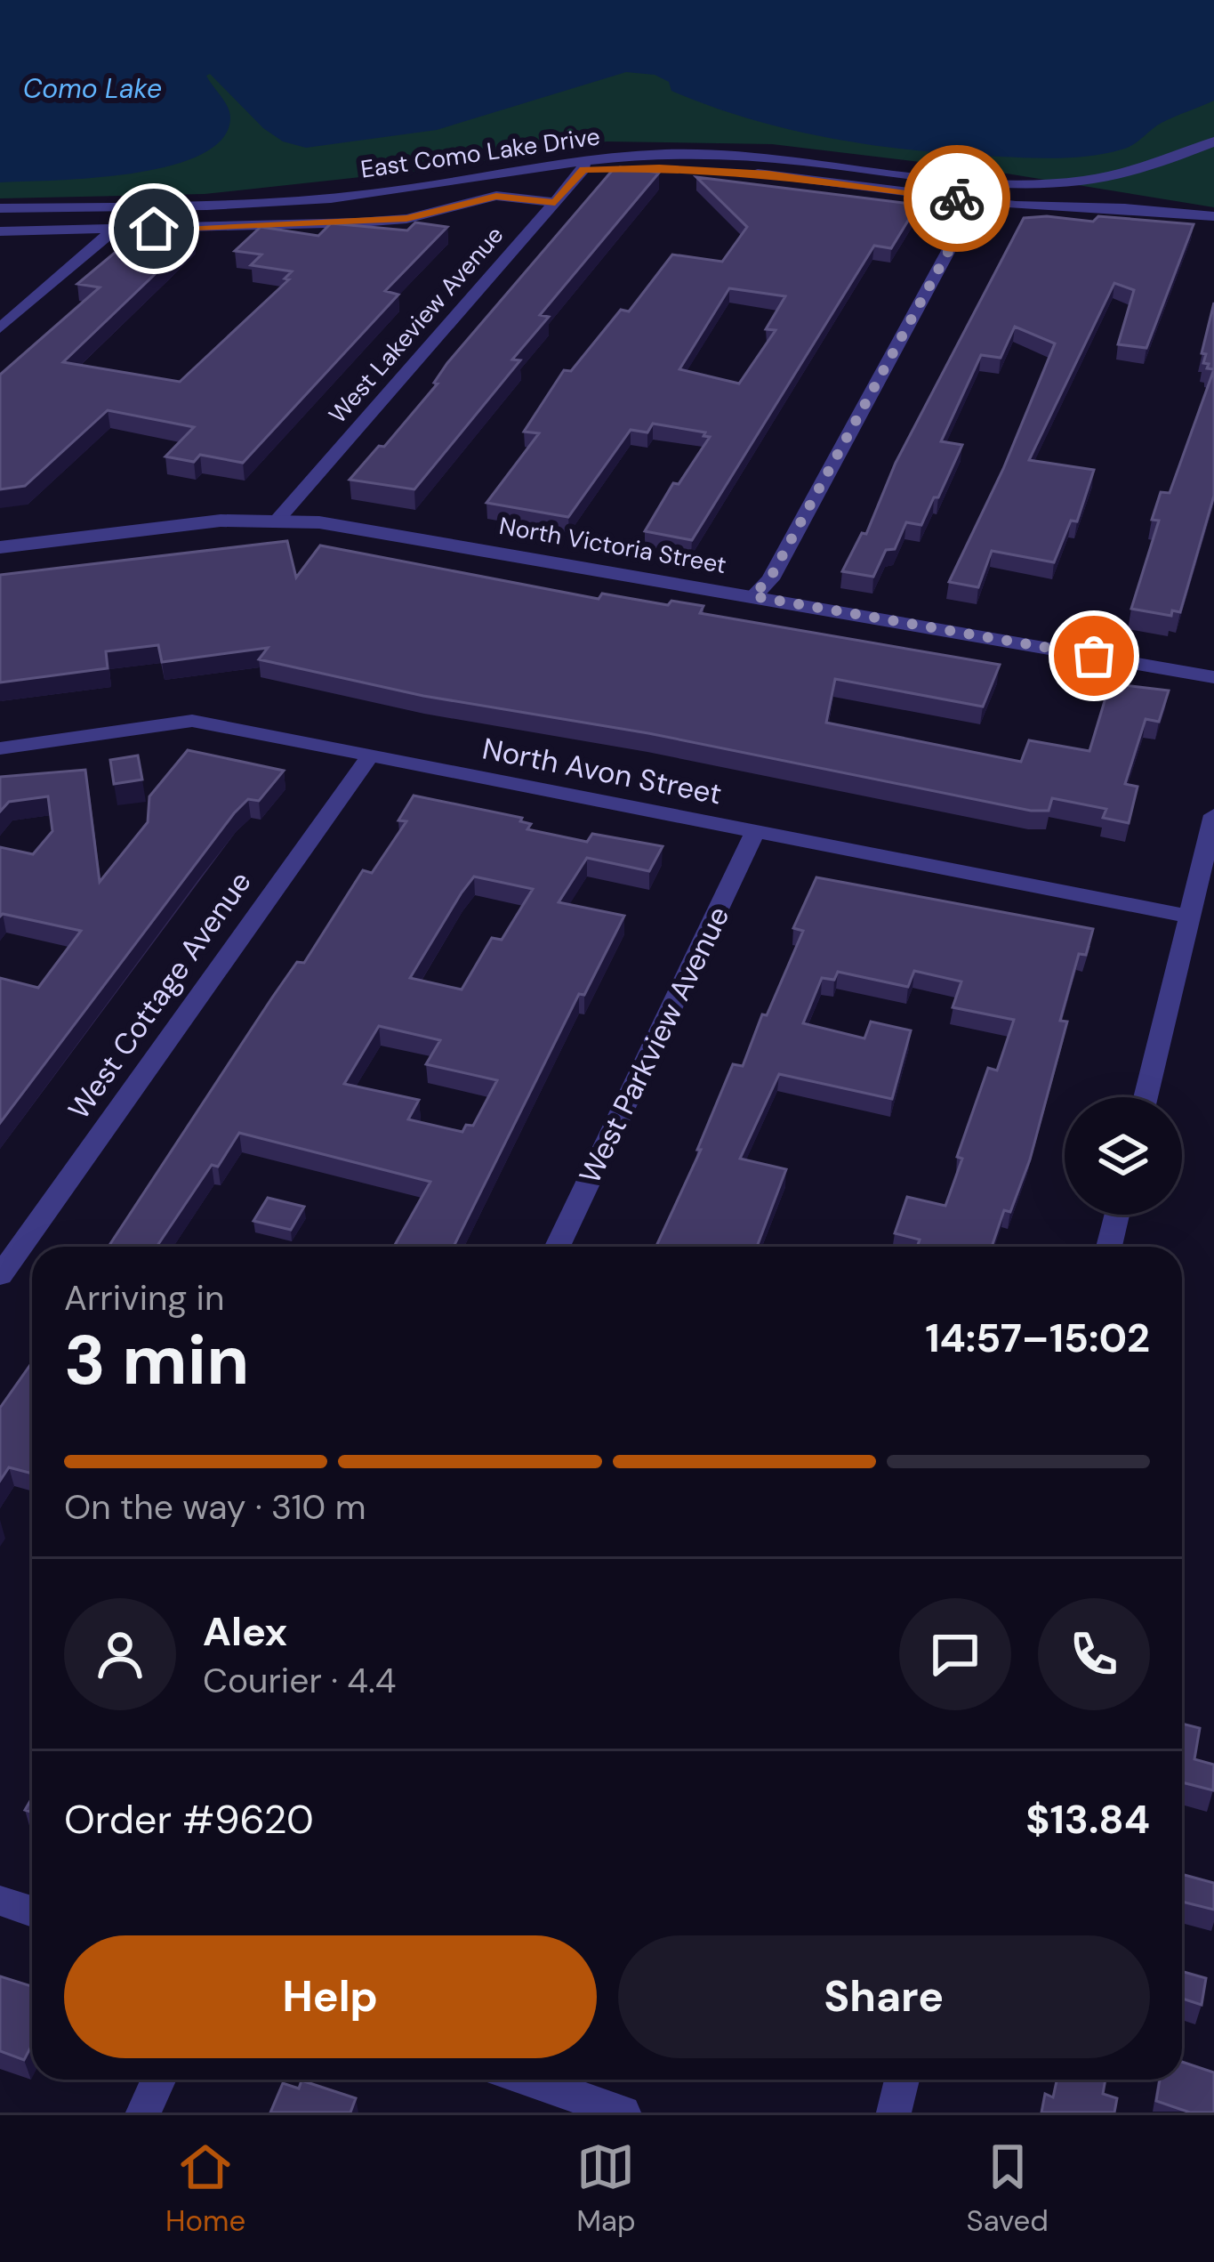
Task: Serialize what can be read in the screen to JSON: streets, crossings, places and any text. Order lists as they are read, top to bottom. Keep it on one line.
{"streets":{"street":["East Como Lake Drive","West Lakeview Avenue","North Victoria Street","North Avon Street","West Cottage Avenue","West Parkview Avenue"]},"crossings":[["East Como Lake Drive","West Lakeview Avenue"],["West Lakeview Avenue","North Victoria Street"],["North Avon Street","West Cottage Avenue"],["North Avon Street","West Parkview Avenue"]],"water":["Como Lake"],"page":{"heading":["3 min","Arriving in","14:57–15:02"],"panel":["Alex","Courier · 4.4","Order #9620","$13.84"],"bar":"On the way · 310 m","buttons":["Help","Share"],"tabs":["Home","Map","Saved"]}}
